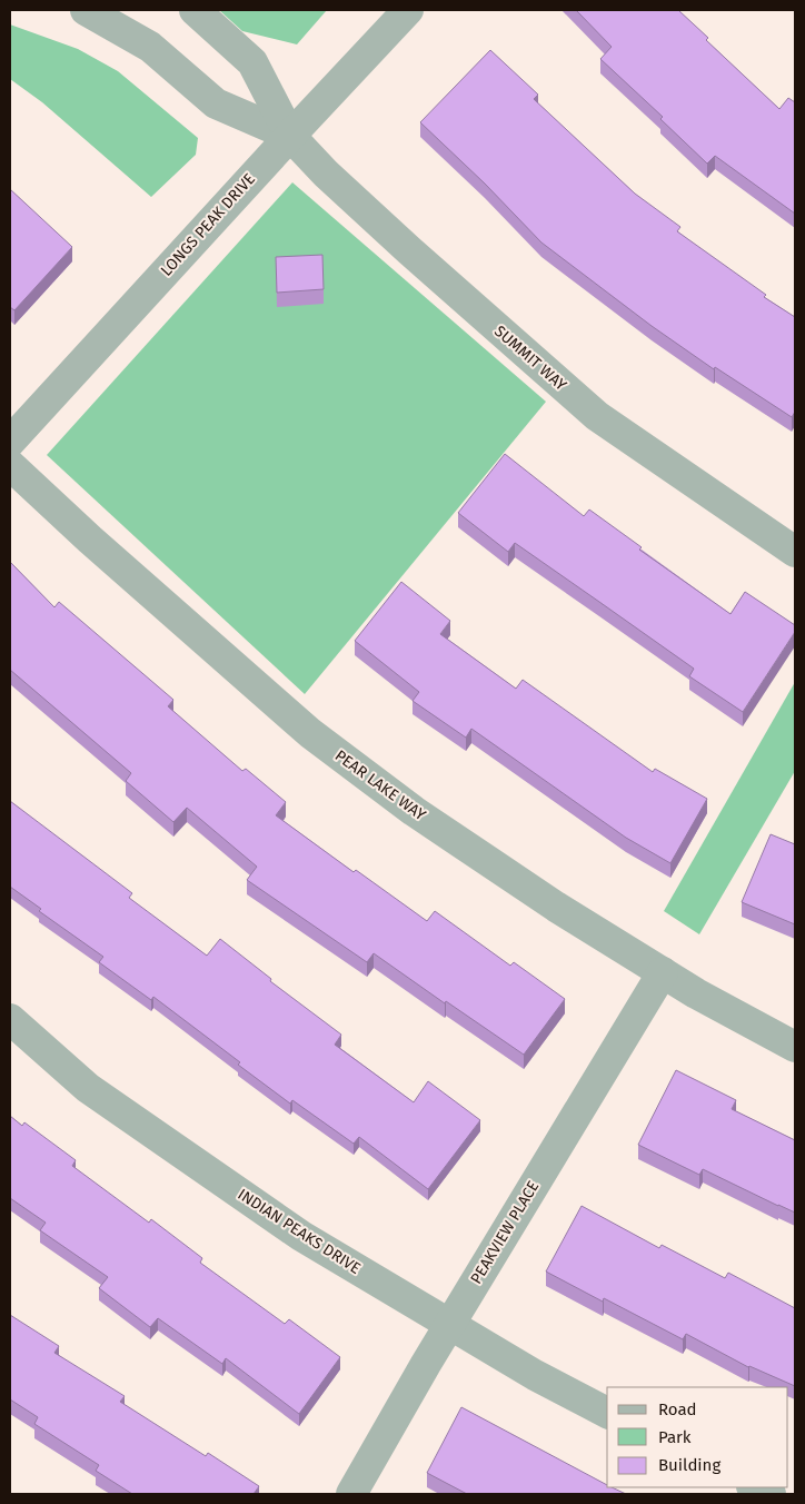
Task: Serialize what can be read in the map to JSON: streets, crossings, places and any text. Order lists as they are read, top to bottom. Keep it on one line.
{"streets":{"street":["LONGS PEAK DRIVE","SUMMIT WAY","PEAR LAKE WAY","INDIAN PEAKS DRIVE","PEAKVIEW PLACE"]},"crossings":[["LONGS PEAK DRIVE","SUMMIT WAY"],["PEAR LAKE WAY","PEAKVIEW PLACE"],["INDIAN PEAKS DRIVE","PEAKVIEW PLACE"]],"legend":["Road","Park","Building"]}
